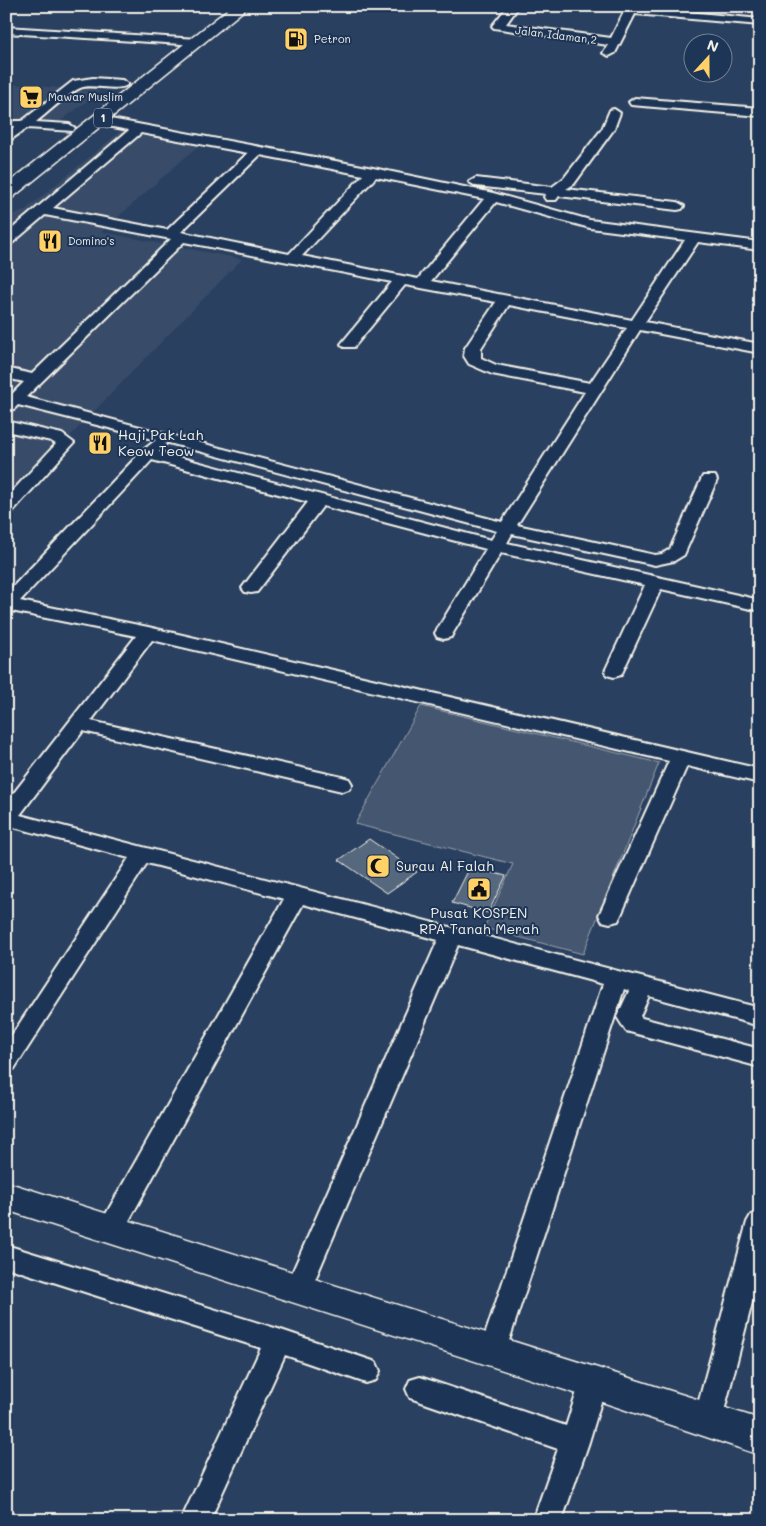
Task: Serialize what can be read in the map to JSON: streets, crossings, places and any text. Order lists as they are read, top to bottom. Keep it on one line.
{"streets":{"main road":["1"],"street":["Jalan Idaman 2"]},"places":{"fuel station":["Petron"],"supermarket":["Mawar Muslim"],"restaurant":["Domino's","Haji Pak Lah Keow Teow"],"mosque":["Surau Al Falah"],"public building":["Pusat KOSPEN RPA Tanah Merah"]},"north":"top"}
